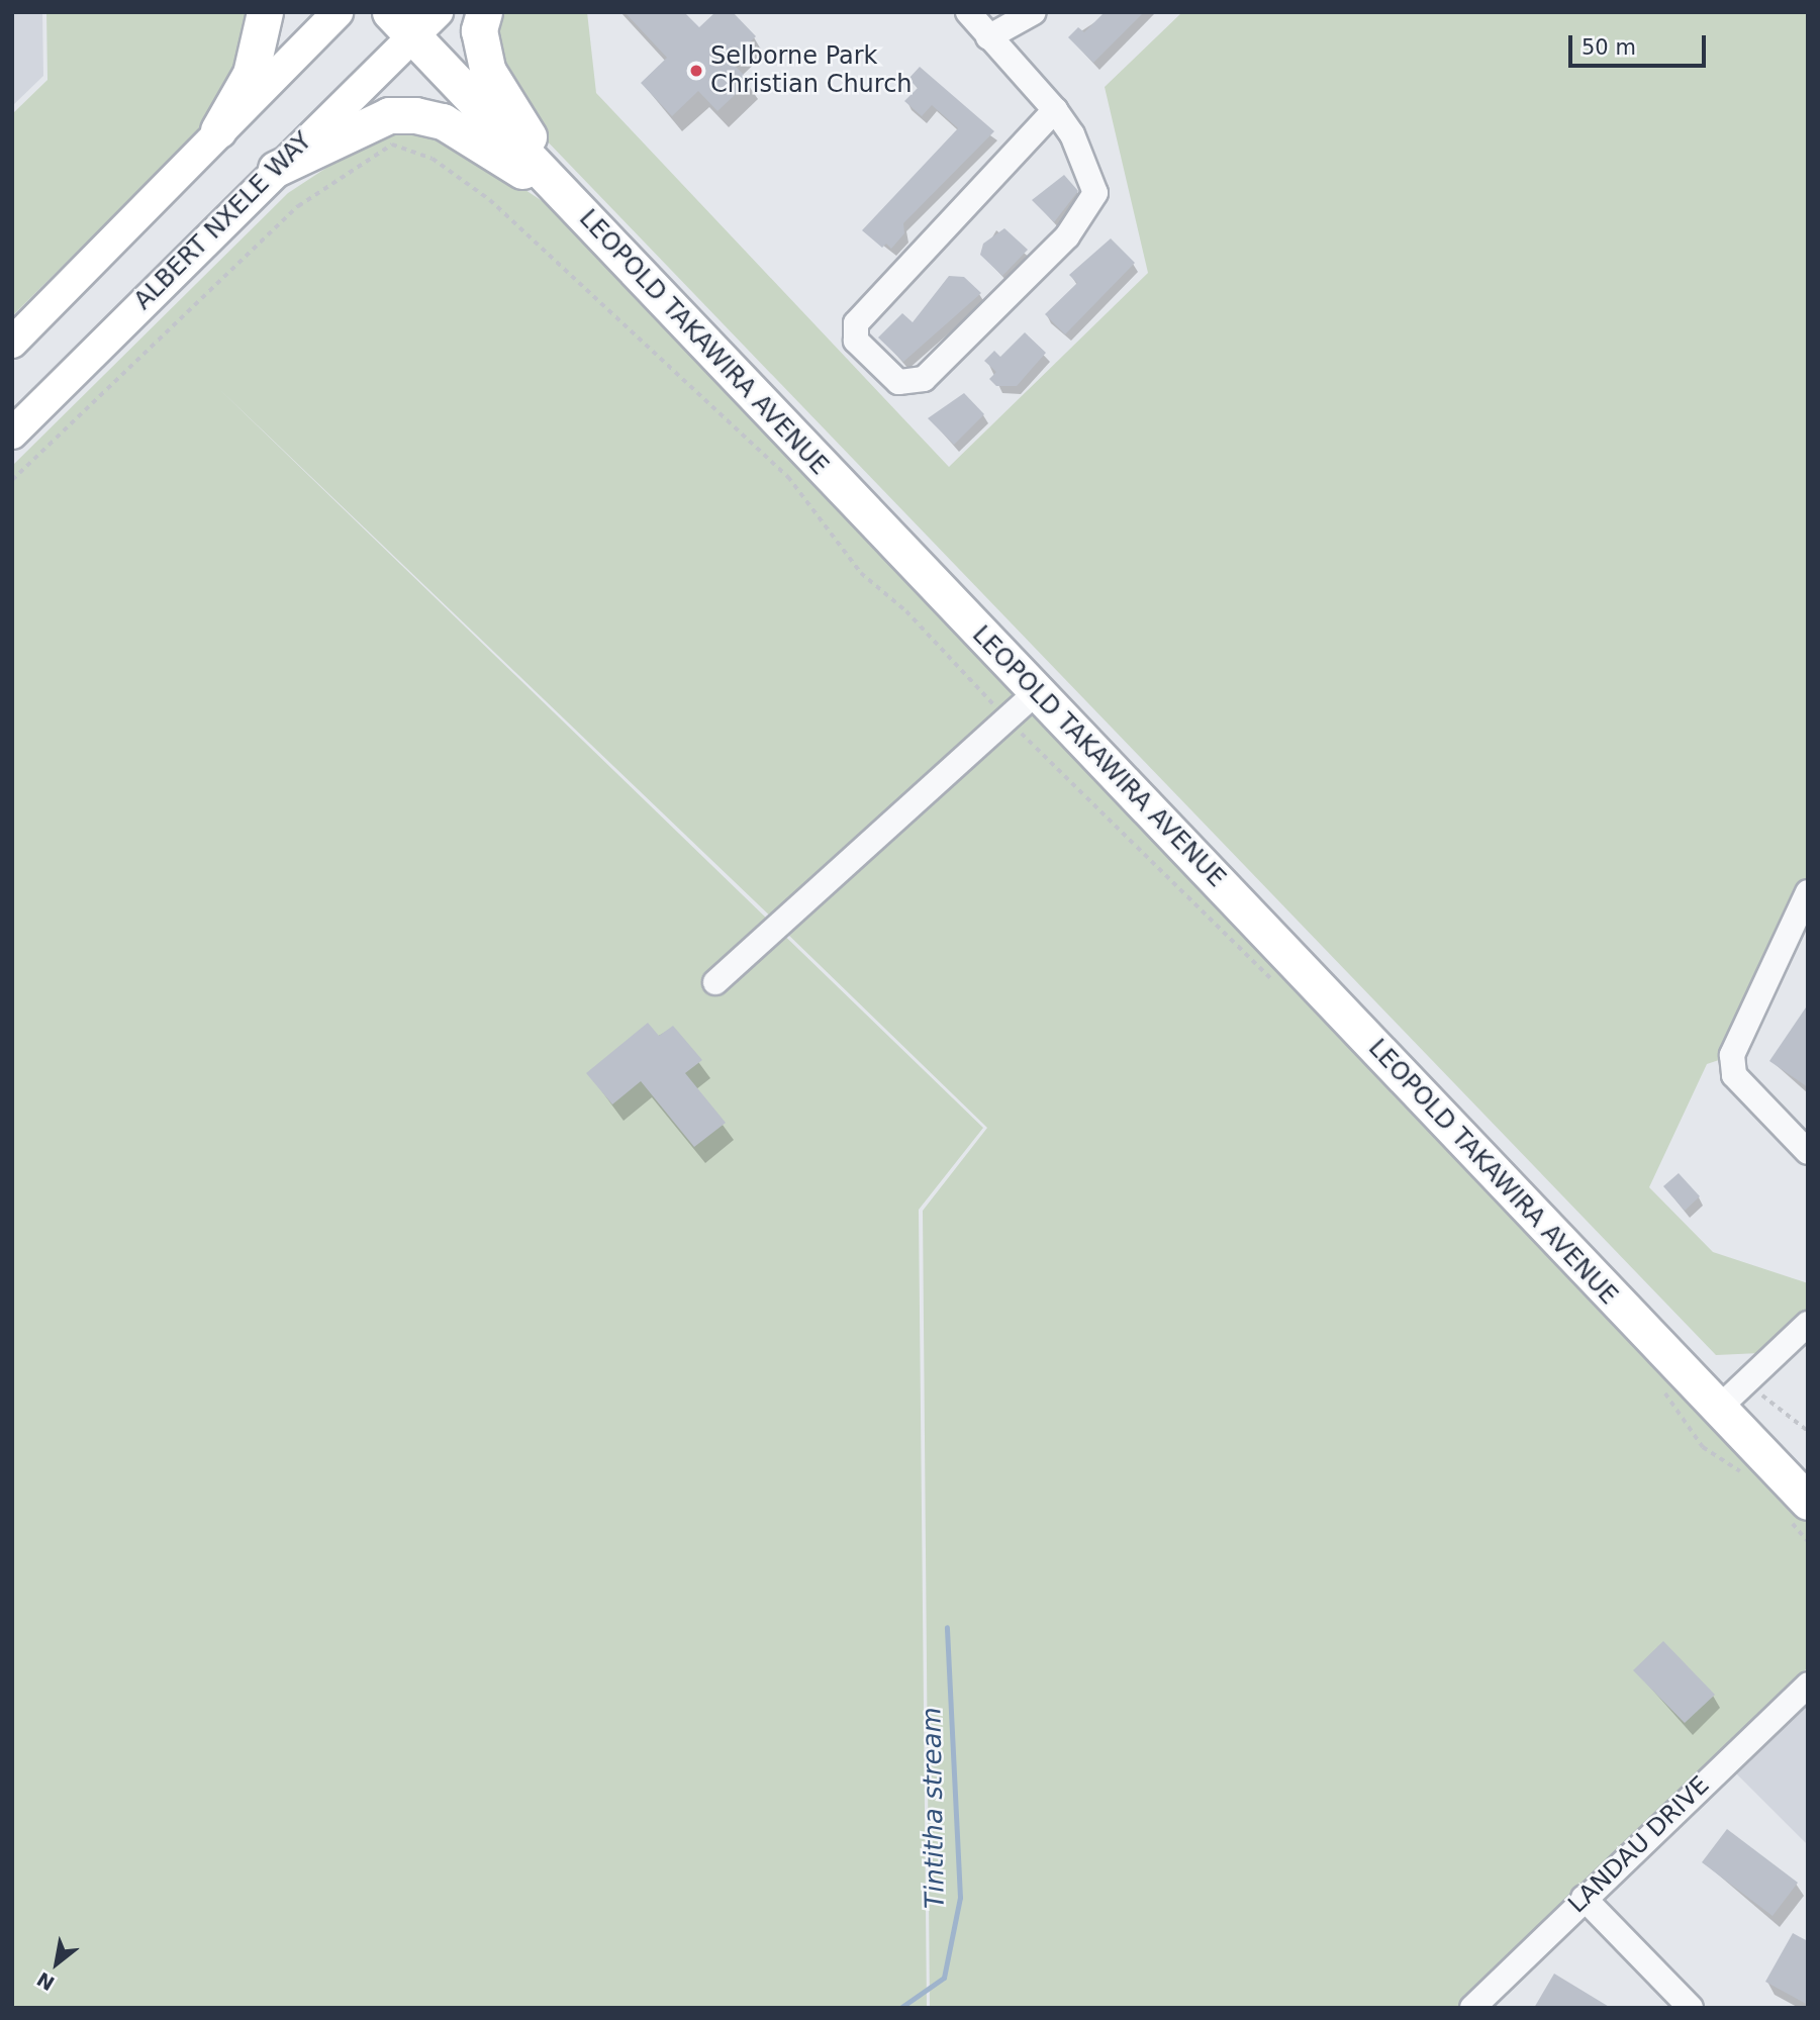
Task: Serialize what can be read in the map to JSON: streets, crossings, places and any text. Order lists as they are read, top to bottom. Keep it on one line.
{"streets":{"highway":["LEOPOLD TAKAWIRA AVENUE"],"main road":["ALBERT NXELE WAY"],"street":["LANDAU DRIVE"]},"crossings":[["ALBERT NXELE WAY","LEOPOLD TAKAWIRA AVENUE"]],"water":["Tintitha stream"],"places":["Selborne Park Christian Church"],"scale_bar":"50 m","north":"bottom left"}
